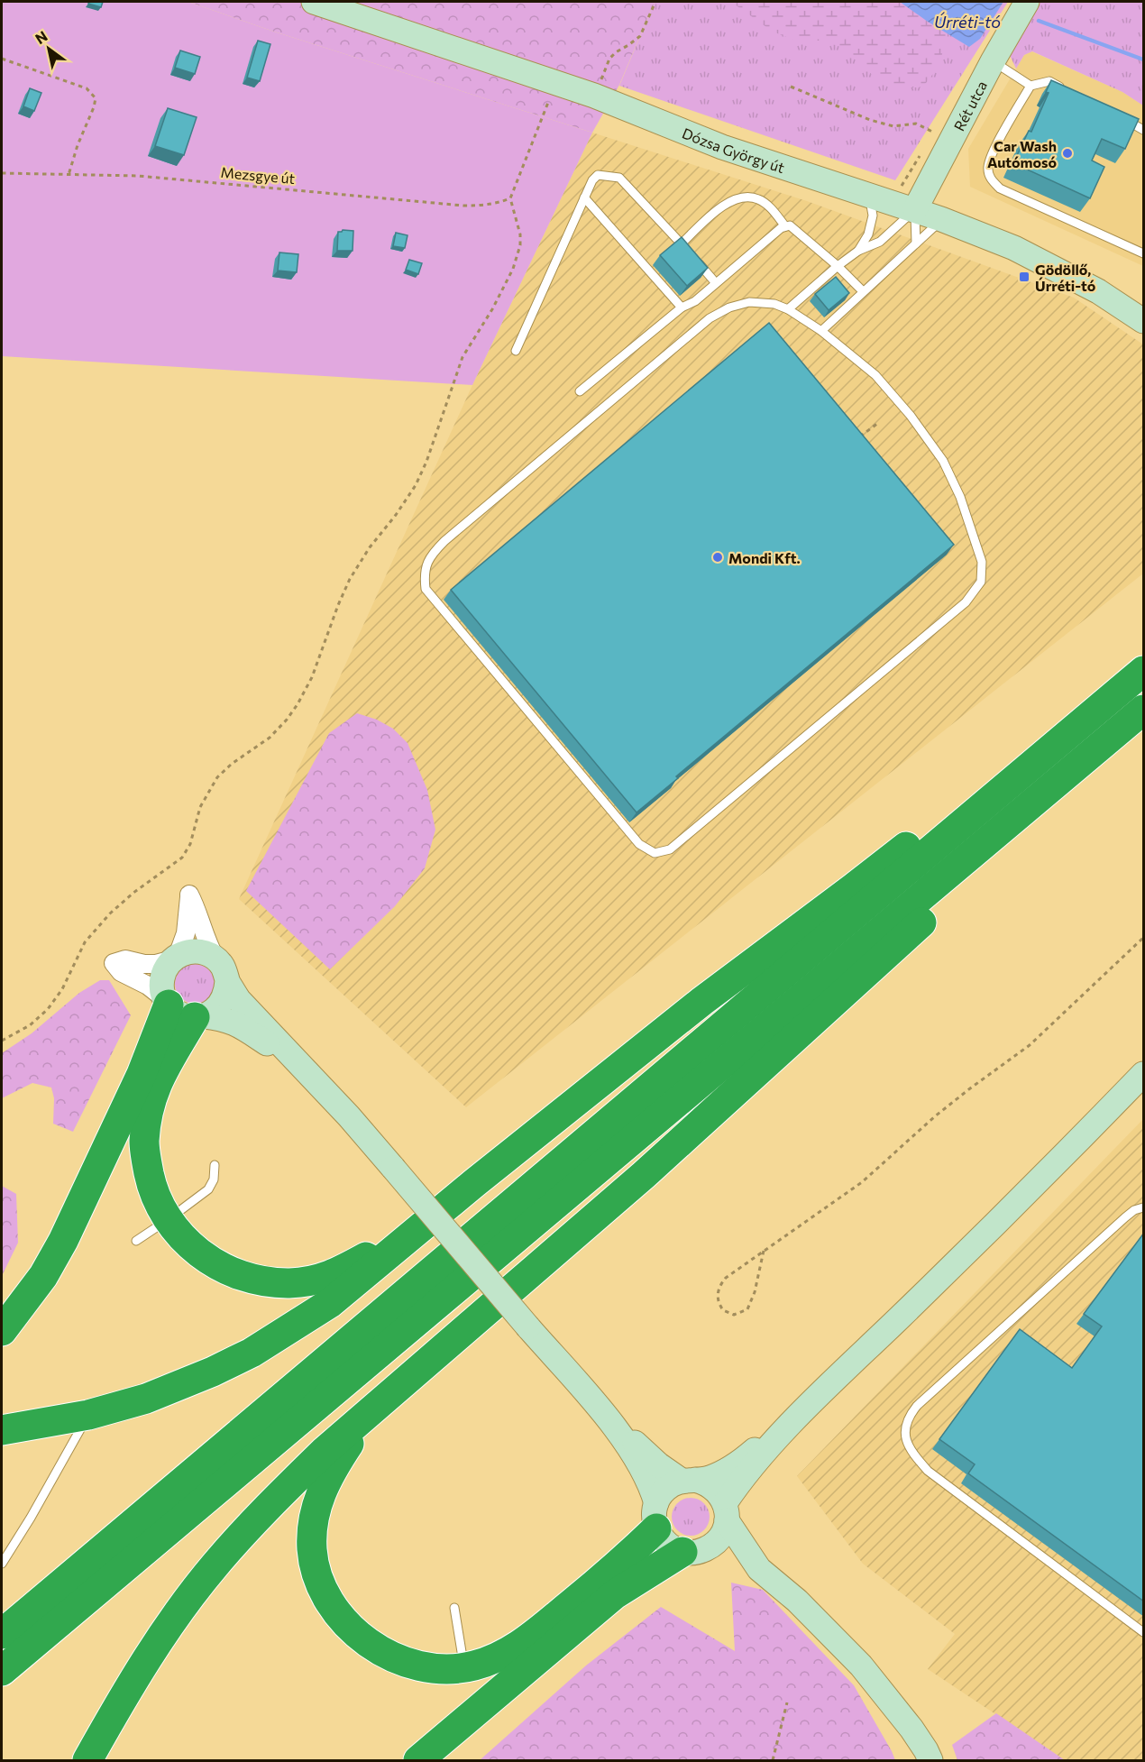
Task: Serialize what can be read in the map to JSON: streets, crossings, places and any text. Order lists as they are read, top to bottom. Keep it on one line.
{"streets":{"street":["Rét utca","Dózsa György út"],"path":["Mezsgye út"]},"crossings":[["Rét utca","Dózsa György út"]],"water":["Úrréti-tó"],"places":{"other":["Car Wash Autómosó","Mondi Kft."],"transit":["Gödöllő, Úrréti-tó"]},"north":"top left"}
